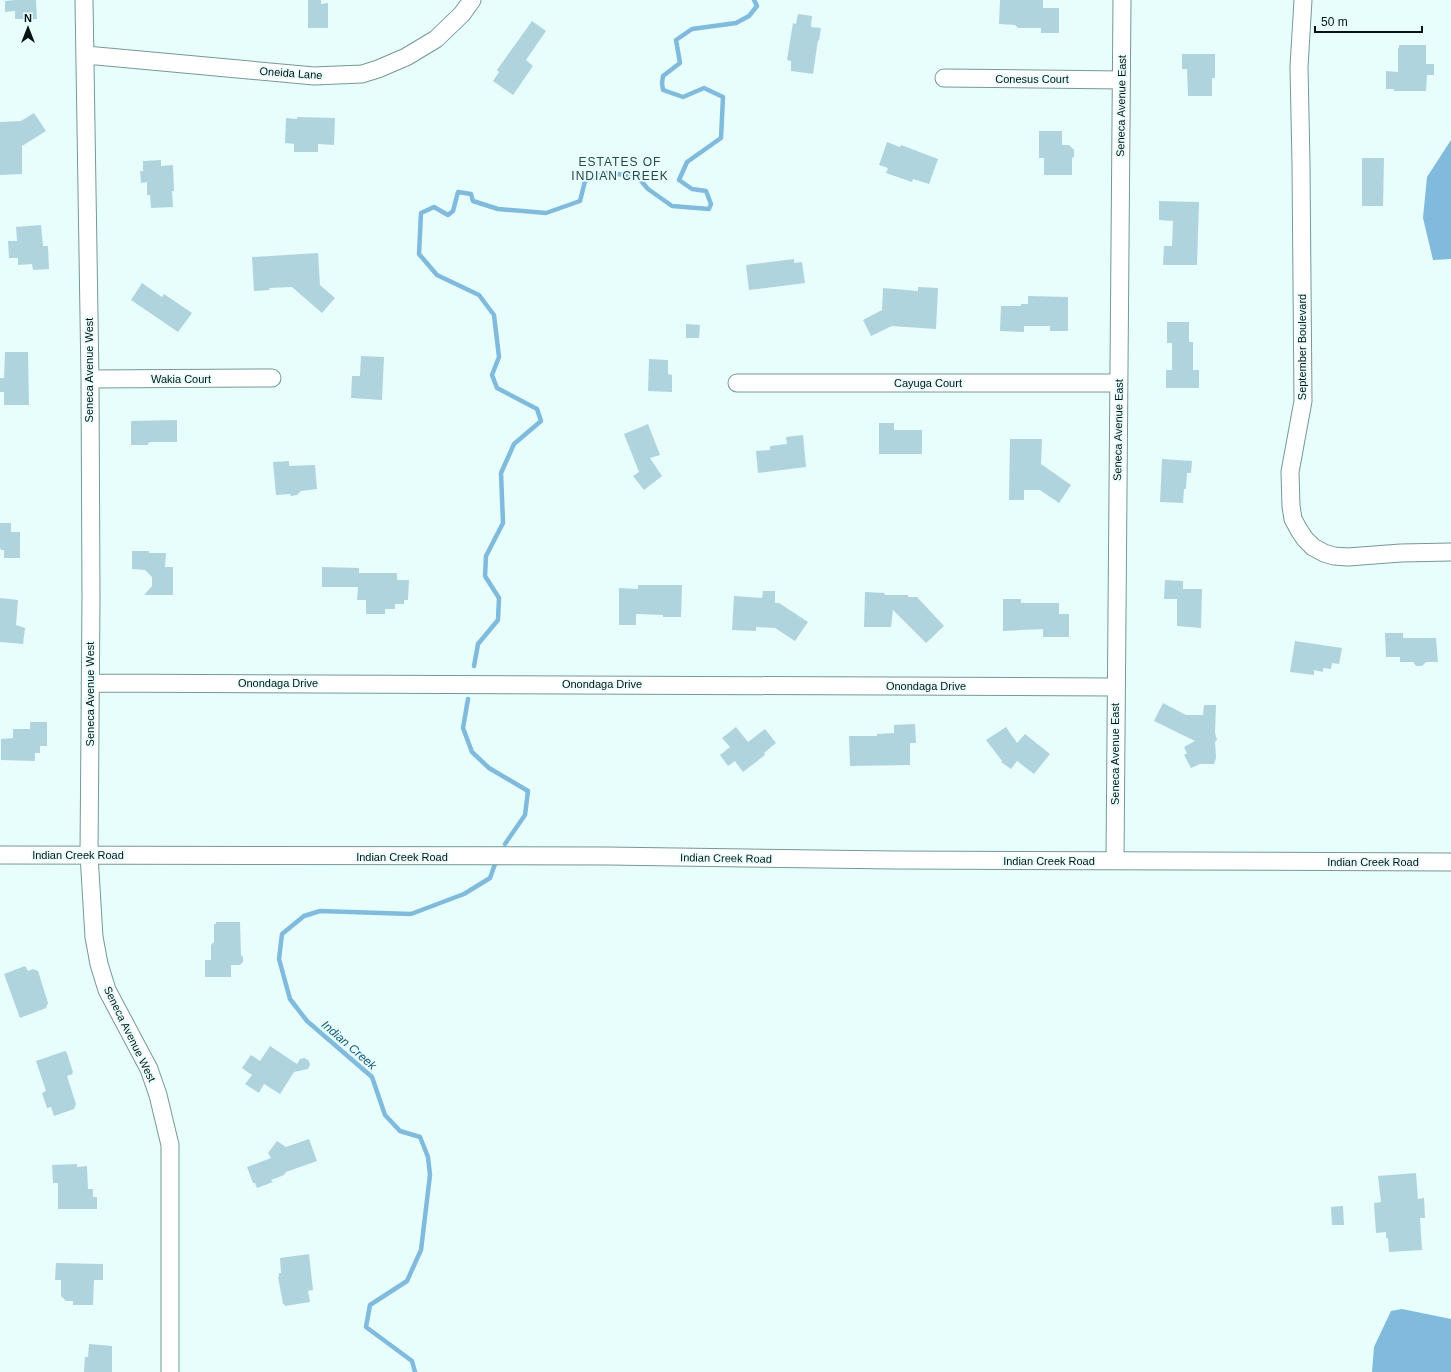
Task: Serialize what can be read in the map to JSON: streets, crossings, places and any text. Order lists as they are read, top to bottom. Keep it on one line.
{"streets":{"street":["Oneida Lane","Conesus Court","Seneca Avenue East","September Boulevard","Seneca Avenue West","Wakia Court","Cayuga Court","Onondaga Drive","Indian Creek Road"]},"crossings":[["Oneida Lane","Seneca Avenue West"],["Conesus Court","Seneca Avenue East"],["Seneca Avenue East","Cayuga Court"],["Seneca Avenue East","Onondaga Drive"],["Seneca Avenue East","Indian Creek Road"],["Seneca Avenue West","Wakia Court"],["Seneca Avenue West","Onondaga Drive"],["Seneca Avenue West","Indian Creek Road"]],"districts":["ESTATES OF INDIAN CREEK"],"water":["Indian Creek"],"scale_bar":"50 m","north":"top"}
